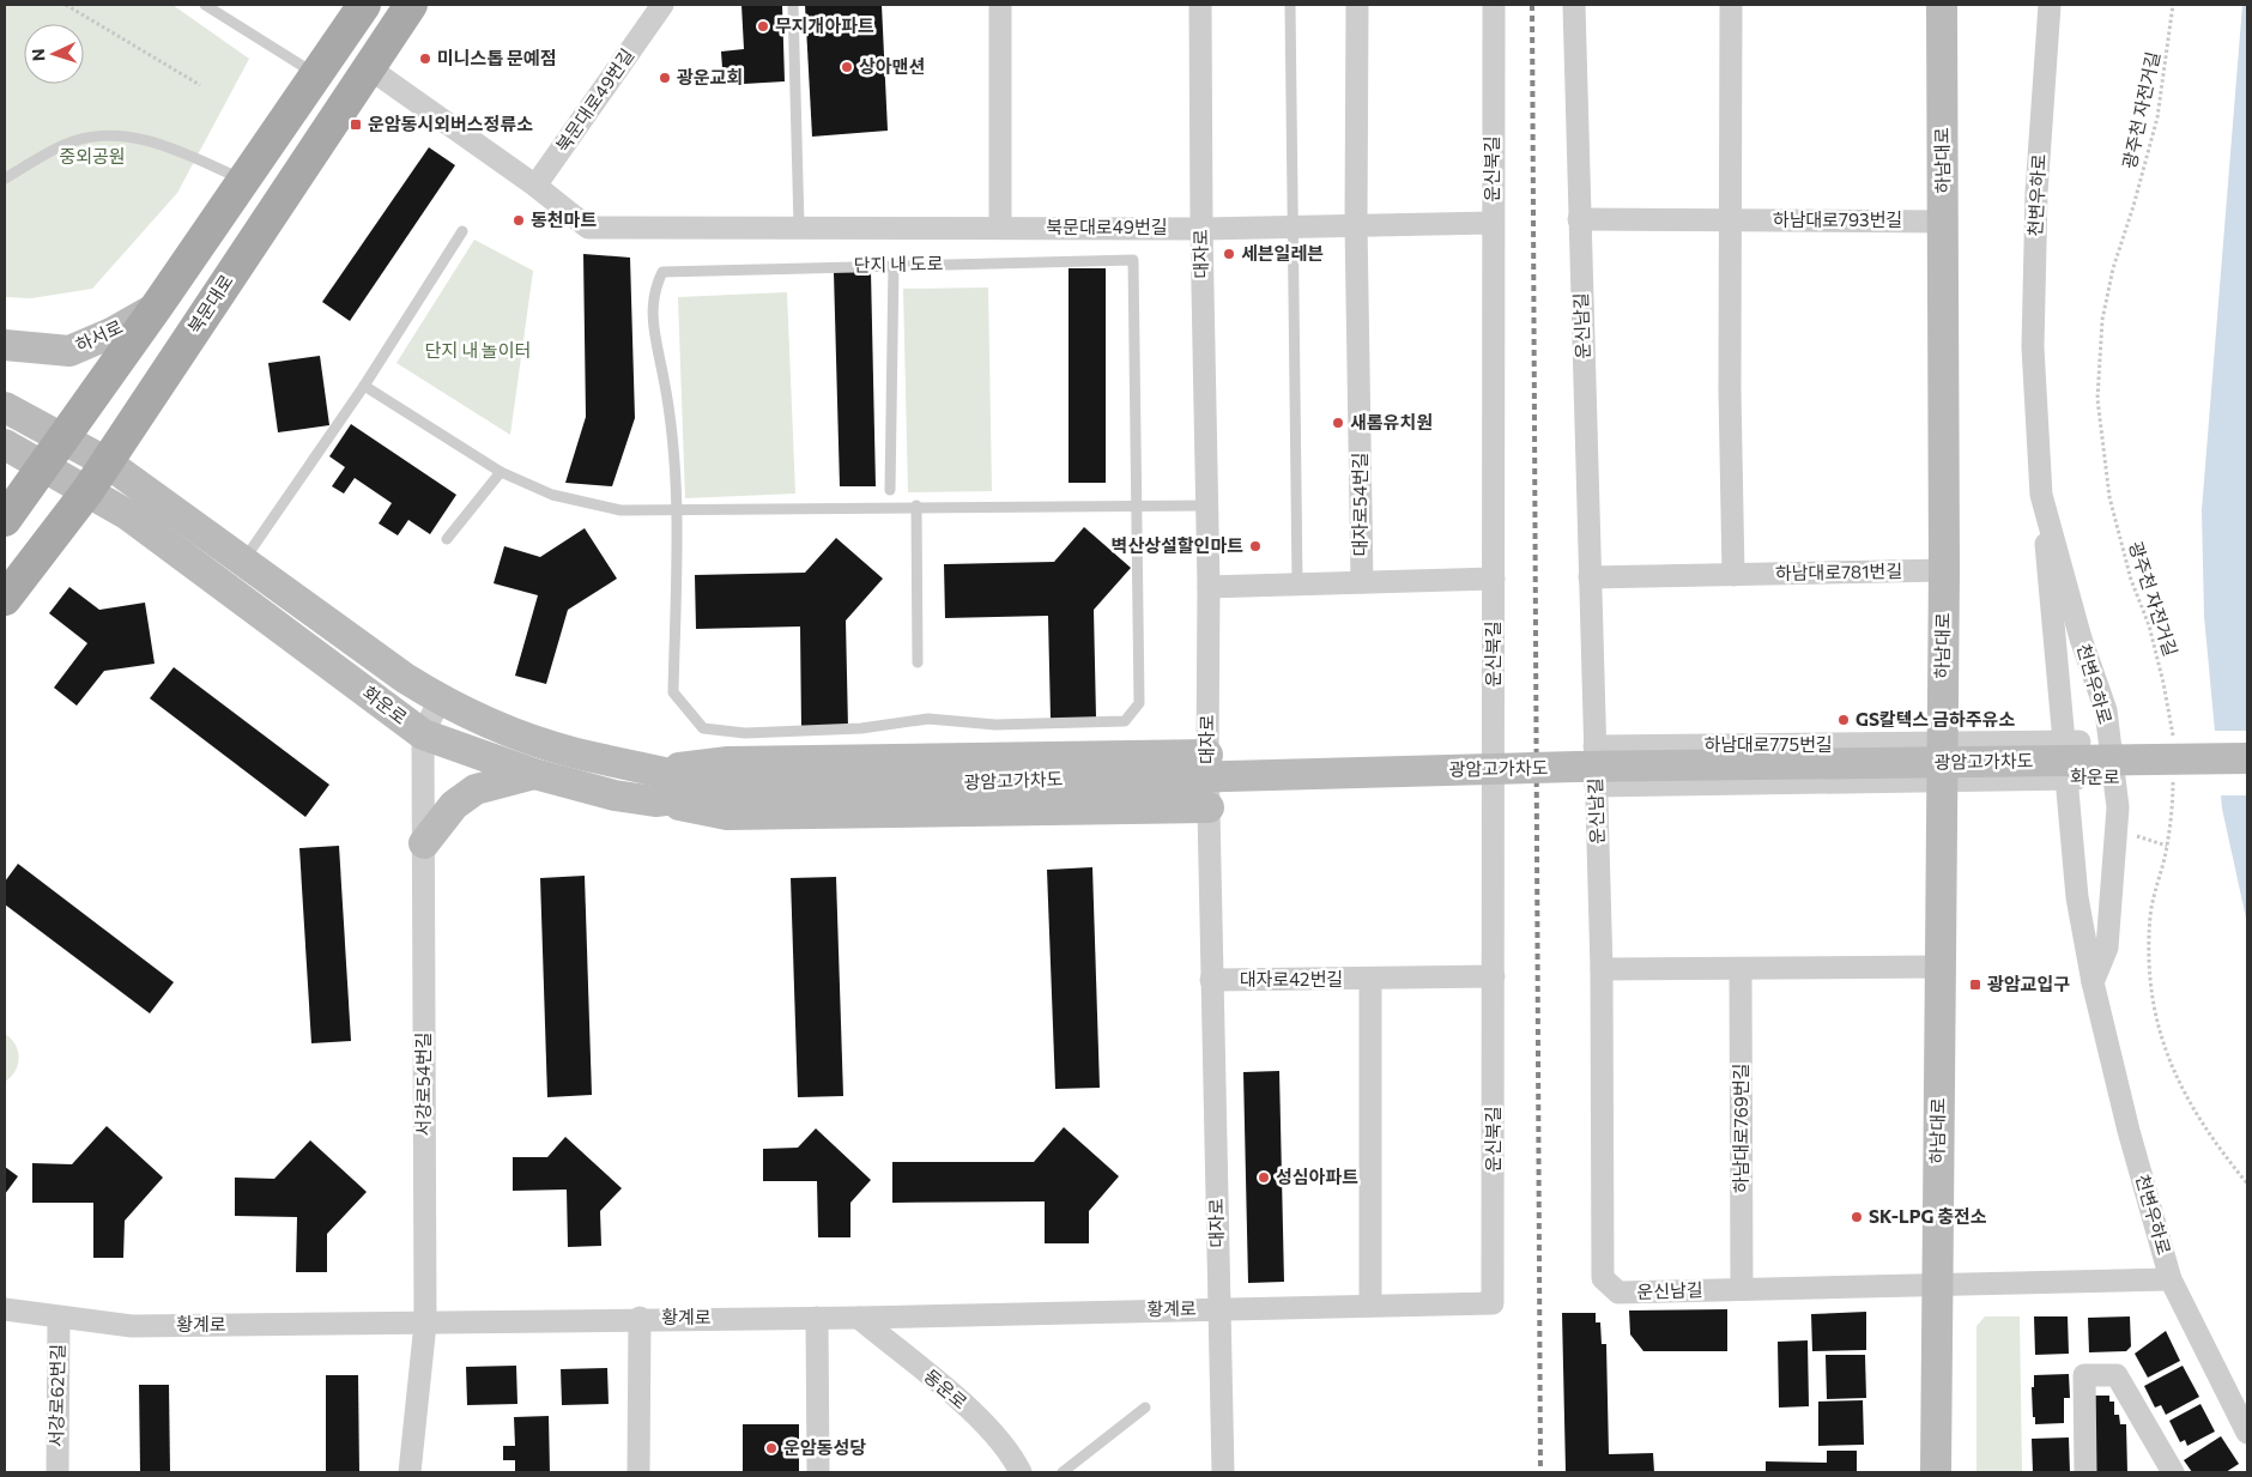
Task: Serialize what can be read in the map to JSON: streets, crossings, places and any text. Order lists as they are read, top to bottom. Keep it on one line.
{"streets":{"main road":["북문대로"],"street":["북문대로49번길","하남대로","운신북길","천변우하로","하남대로793번길","대자로","운신남길","하서로","대자로54번길","하남대로781번길","화운로","하남대로775번길","광암고가차도","대자로42번길","서강로54번길","하남대로769번길","황계로","동운로","서강로62번길"],"lane":["단지 내 도로"],"path":["광주천 자전거길"]},"crossings":[["북문대로49번길","운신북길"],["북문대로49번길","대자로"],["북문대로49번길","북문대로"],["북문대로49번길","대자로54번길"],["하남대로","하남대로793번길"],["하남대로","운신남길"],["하남대로","하남대로781번길"],["하남대로","화운로"],["하남대로","하남대로775번길"],["운신북길","대자로54번길"],["운신북길","대자로42번길"],["운신북길","황계로"],["천변우하로","화운로"],["하남대로793번길","운신남길"],["대자로","대자로54번길"],["대자로","대자로42번길"],["대자로","황계로"],["북문대로","화운로"],["운신남길","하남대로781번길"],["운신남길","하남대로775번길"],["운신남길","하남대로769번길"],["화운로","하남대로775번길"],["화운로","광암고가차도"],["화운로","서강로54번길"],["서강로54번길","황계로"],["황계로","동운로"],["황계로","서강로62번길"]],"parks":["중외공원","단지 내 놀이터"],"places":{"other":["무지개아파트","미니스톱 문예점","상아맨션","광운교회","동천마트","세븐일레븐","새롬유치원","벽산상설할인마트","GS칼텍스 금하주유소","성심아파트","SK-LPG 충전소","운암동성당"],"transit":["운암동시외버스정류소","광암교입구"]},"north":"left"}
